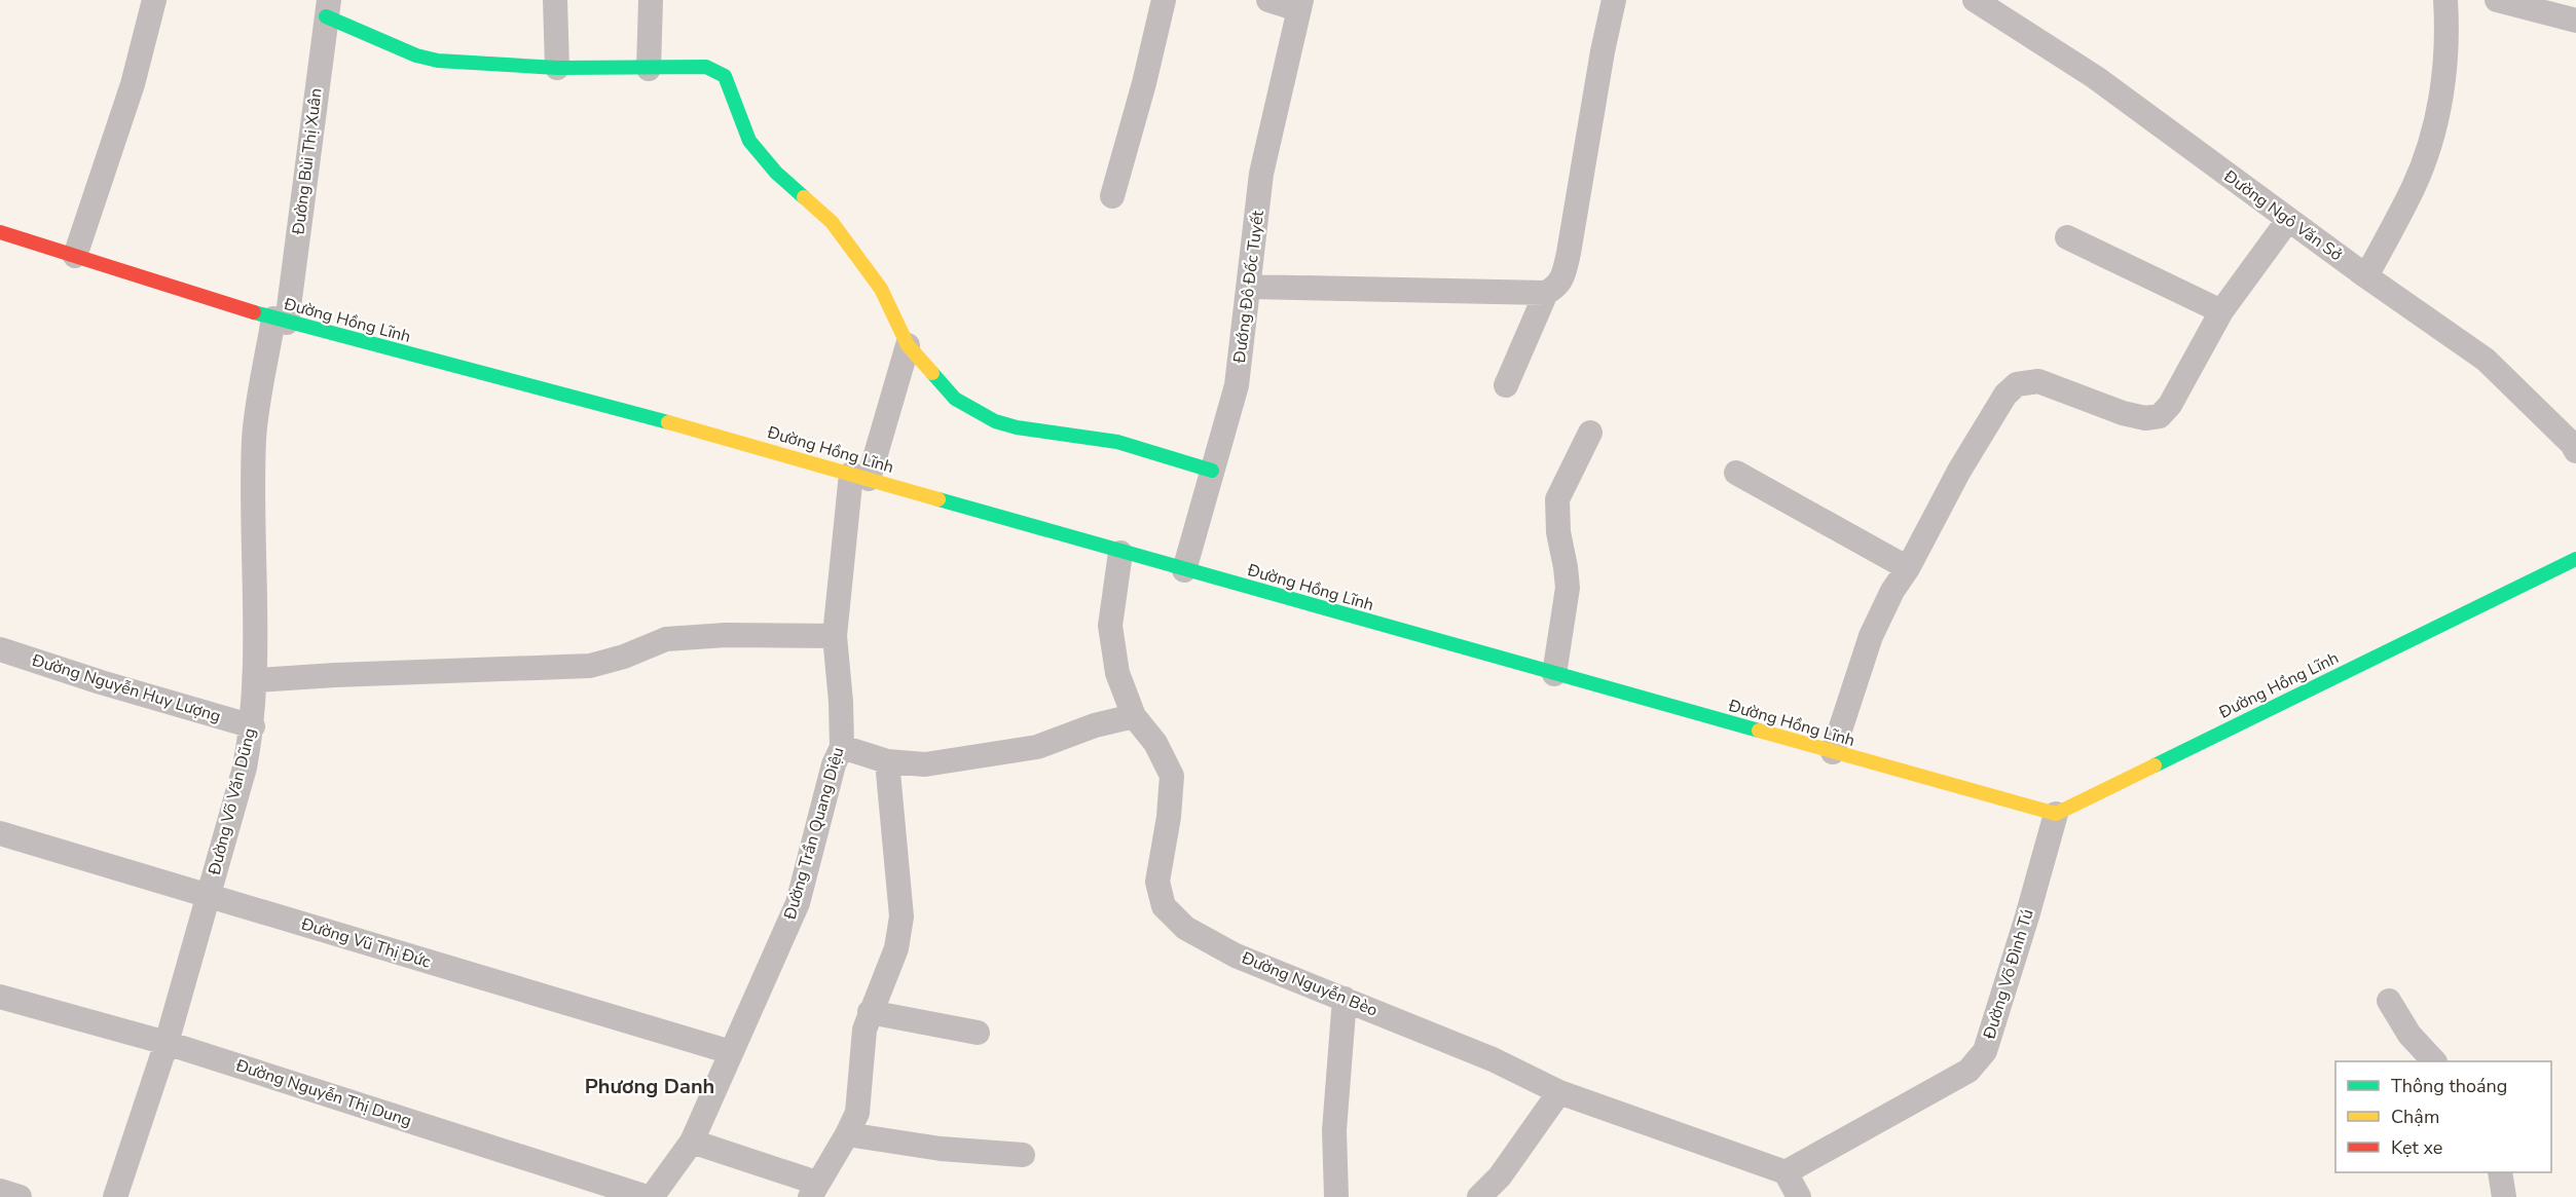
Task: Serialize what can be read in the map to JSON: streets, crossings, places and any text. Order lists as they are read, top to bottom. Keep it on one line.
{"streets":{"street":["Đường Bùi Thị Xuân","Đường Ngô Văn Sở","Đướng Đô Đốc Tuyết","Đường Hồng Lĩnh","Đường Nguyễn Huy Lượng","Đường Võ Văn Dũng","Đường Trần Quang Diệu","Đường Vũ Thị Đức","Đường Võ Đình Tú","Đường Nguyễn Bèo","Đường Nguyễn Thị Dung"]},"crossings":[["Đường Bùi Thị Xuân","Đường Hồng Lĩnh"],["Đường Bùi Thị Xuân","Đường Võ Văn Dũng"],["Đướng Đô Đốc Tuyết","Đường Hồng Lĩnh"],["Đường Hồng Lĩnh","Đường Võ Văn Dũng"],["Đường Hồng Lĩnh","Đường Trần Quang Diệu"],["Đường Hồng Lĩnh","Đường Võ Đình Tú"],["Đường Hồng Lĩnh","Đường Nguyễn Bèo"],["Đường Nguyễn Huy Lượng","Đường Võ Văn Dũng"],["Đường Võ Văn Dũng","Đường Vũ Thị Đức"],["Đường Võ Văn Dũng","Đường Nguyễn Thị Dung"],["Đường Trần Quang Diệu","Đường Vũ Thị Đức"],["Đường Võ Đình Tú","Đường Nguyễn Bèo"]],"districts":["Phương Danh"],"legend":["Thông thoáng","Chậm","Kẹt xe"]}
